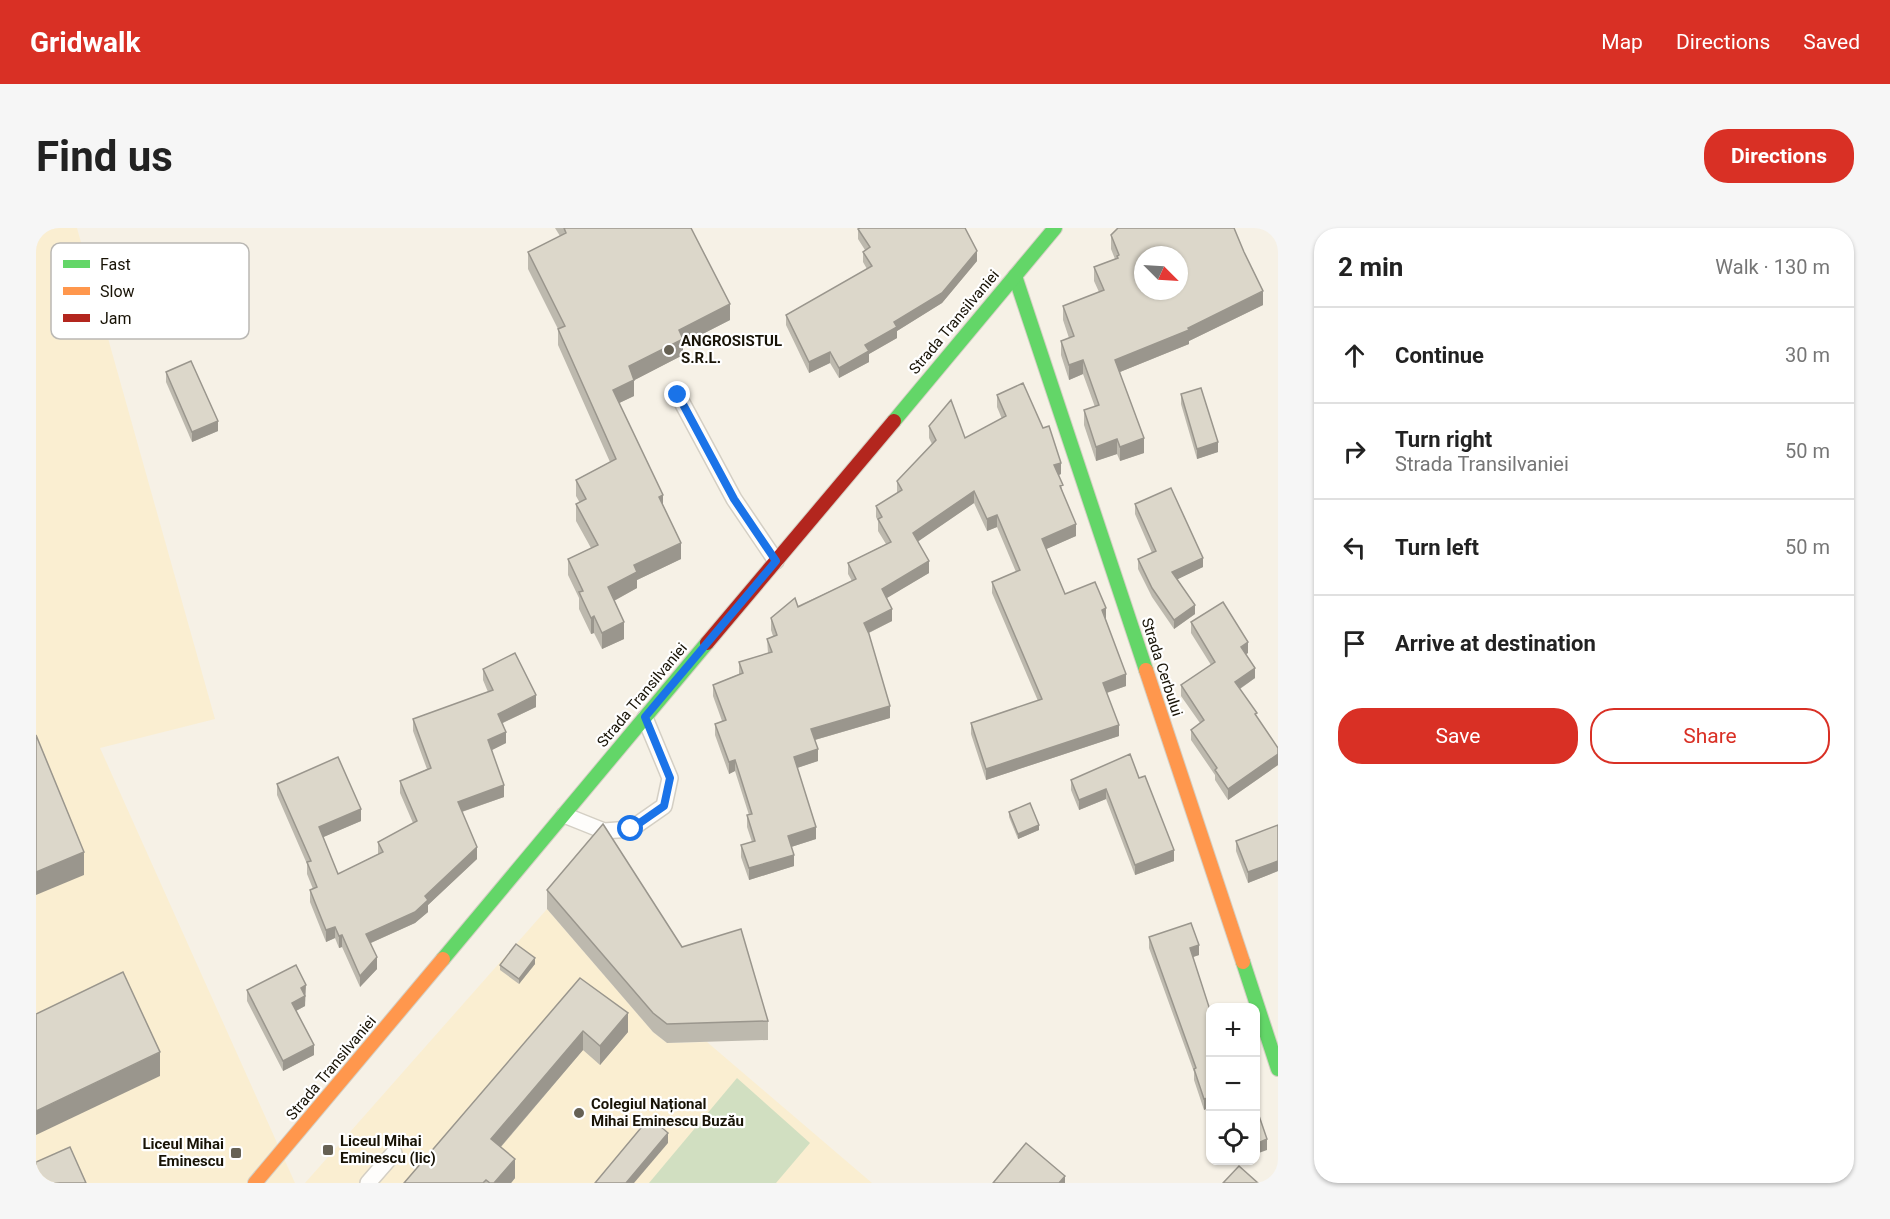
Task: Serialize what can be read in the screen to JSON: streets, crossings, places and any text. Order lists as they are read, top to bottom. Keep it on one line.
{"streets":{"main road":["Strada Transilvaniei","Strada Cerbului"]},"crossings":[["Strada Transilvaniei","Strada Cerbului"]],"places":{"other":["ANGROSISTUL S.R.L.","Colegiul Național Mihai Eminescu Buzău"],"transit":["Liceul Mihai Eminescu (lic)","Liceul Mihai Eminescu"]},"legend":["Fast","Slow","Jam"],"north":"bottom right","page":{"header":"Gridwalk","nav":["Map","Directions","Saved"],"buttons":["Directions",["Save","Share"]],"title":"Find us","heading":["2 min","Walk · 130 m"],"list":[["Continue","30 m"],["Turn right","Strada Transilvaniei","50 m"],["Turn left","50 m"],"Arrive at destination"],"map_buttons":["+","−"]}}
